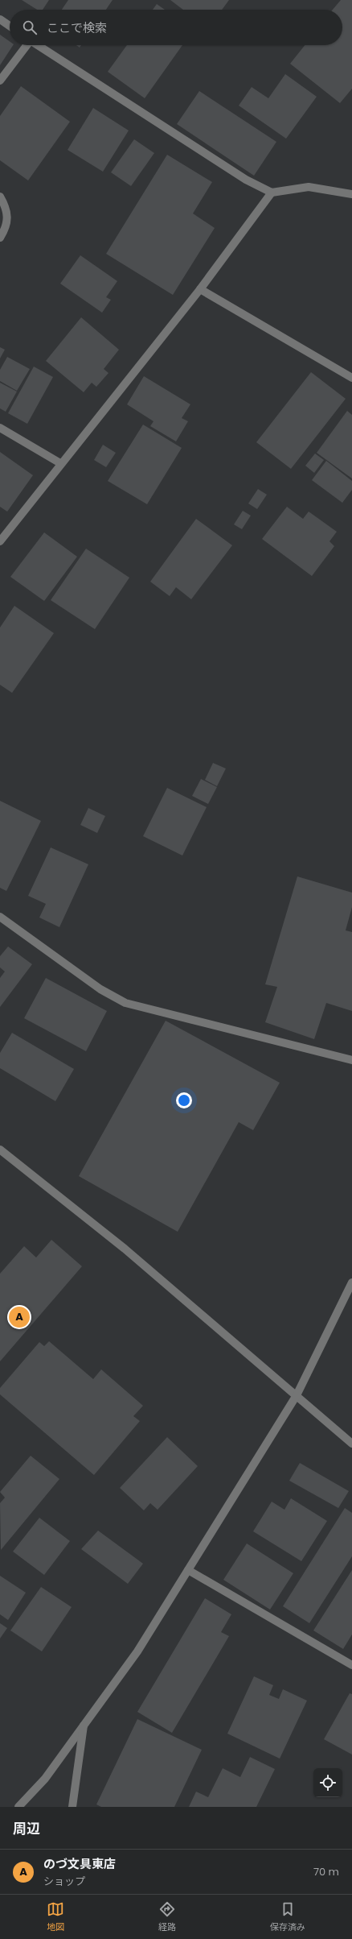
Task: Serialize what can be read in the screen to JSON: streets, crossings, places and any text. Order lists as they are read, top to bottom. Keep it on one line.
{"page":{"search":"ここで検索","pins":"A","heading":"周辺","list":[{"mark":"A","name":"のづ文具東店","note":"ショップ","value":"70 m"}],"nav":["地図","経路","保存済み"]}}
